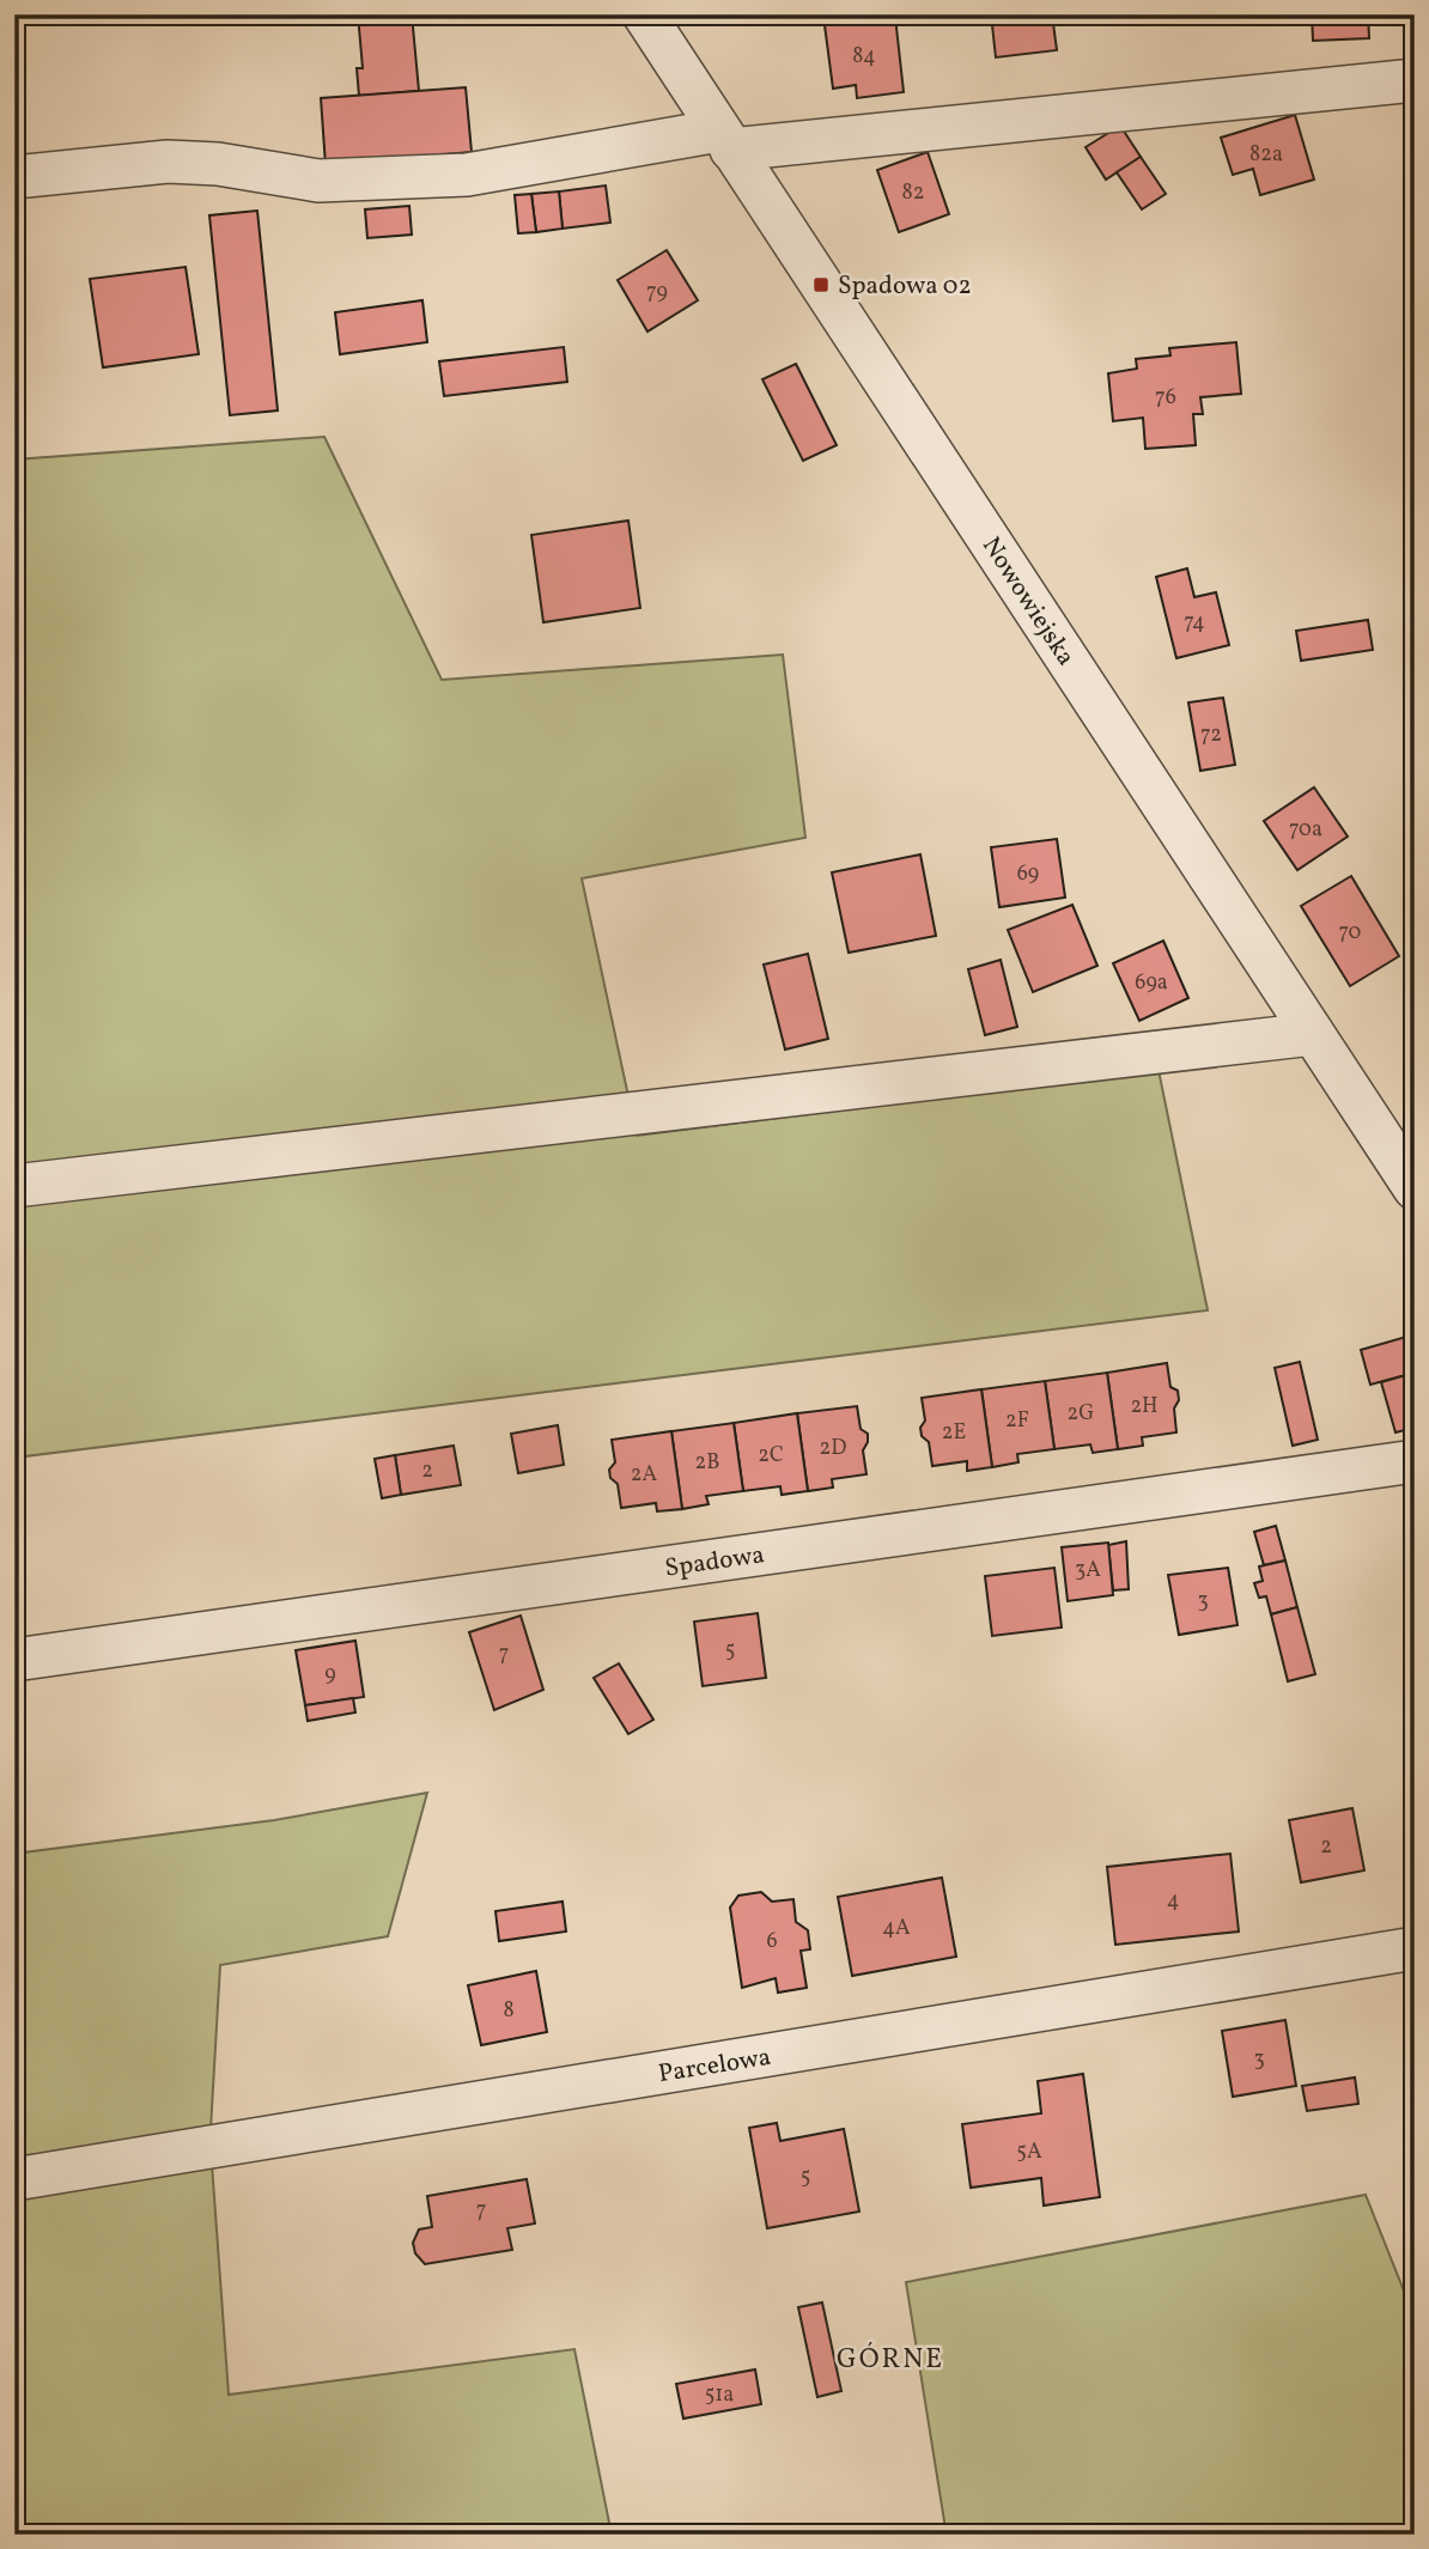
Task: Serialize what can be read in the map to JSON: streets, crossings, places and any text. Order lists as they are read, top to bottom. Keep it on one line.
{"streets":{"street":["Nowowiejska","Spadowa","Parcelowa"]},"districts":["GÓRNE"],"places":{"transit":["Spadowa 02"]},"house_numbers":["84","82a","82","79","76","74","72","70a","69","70","69a","2H","2G","2F","2E","2D","2C","2B","2","2A","3A","3","5","7","9","2","4","4A","6","8","3","5A","5","7","51a"]}
